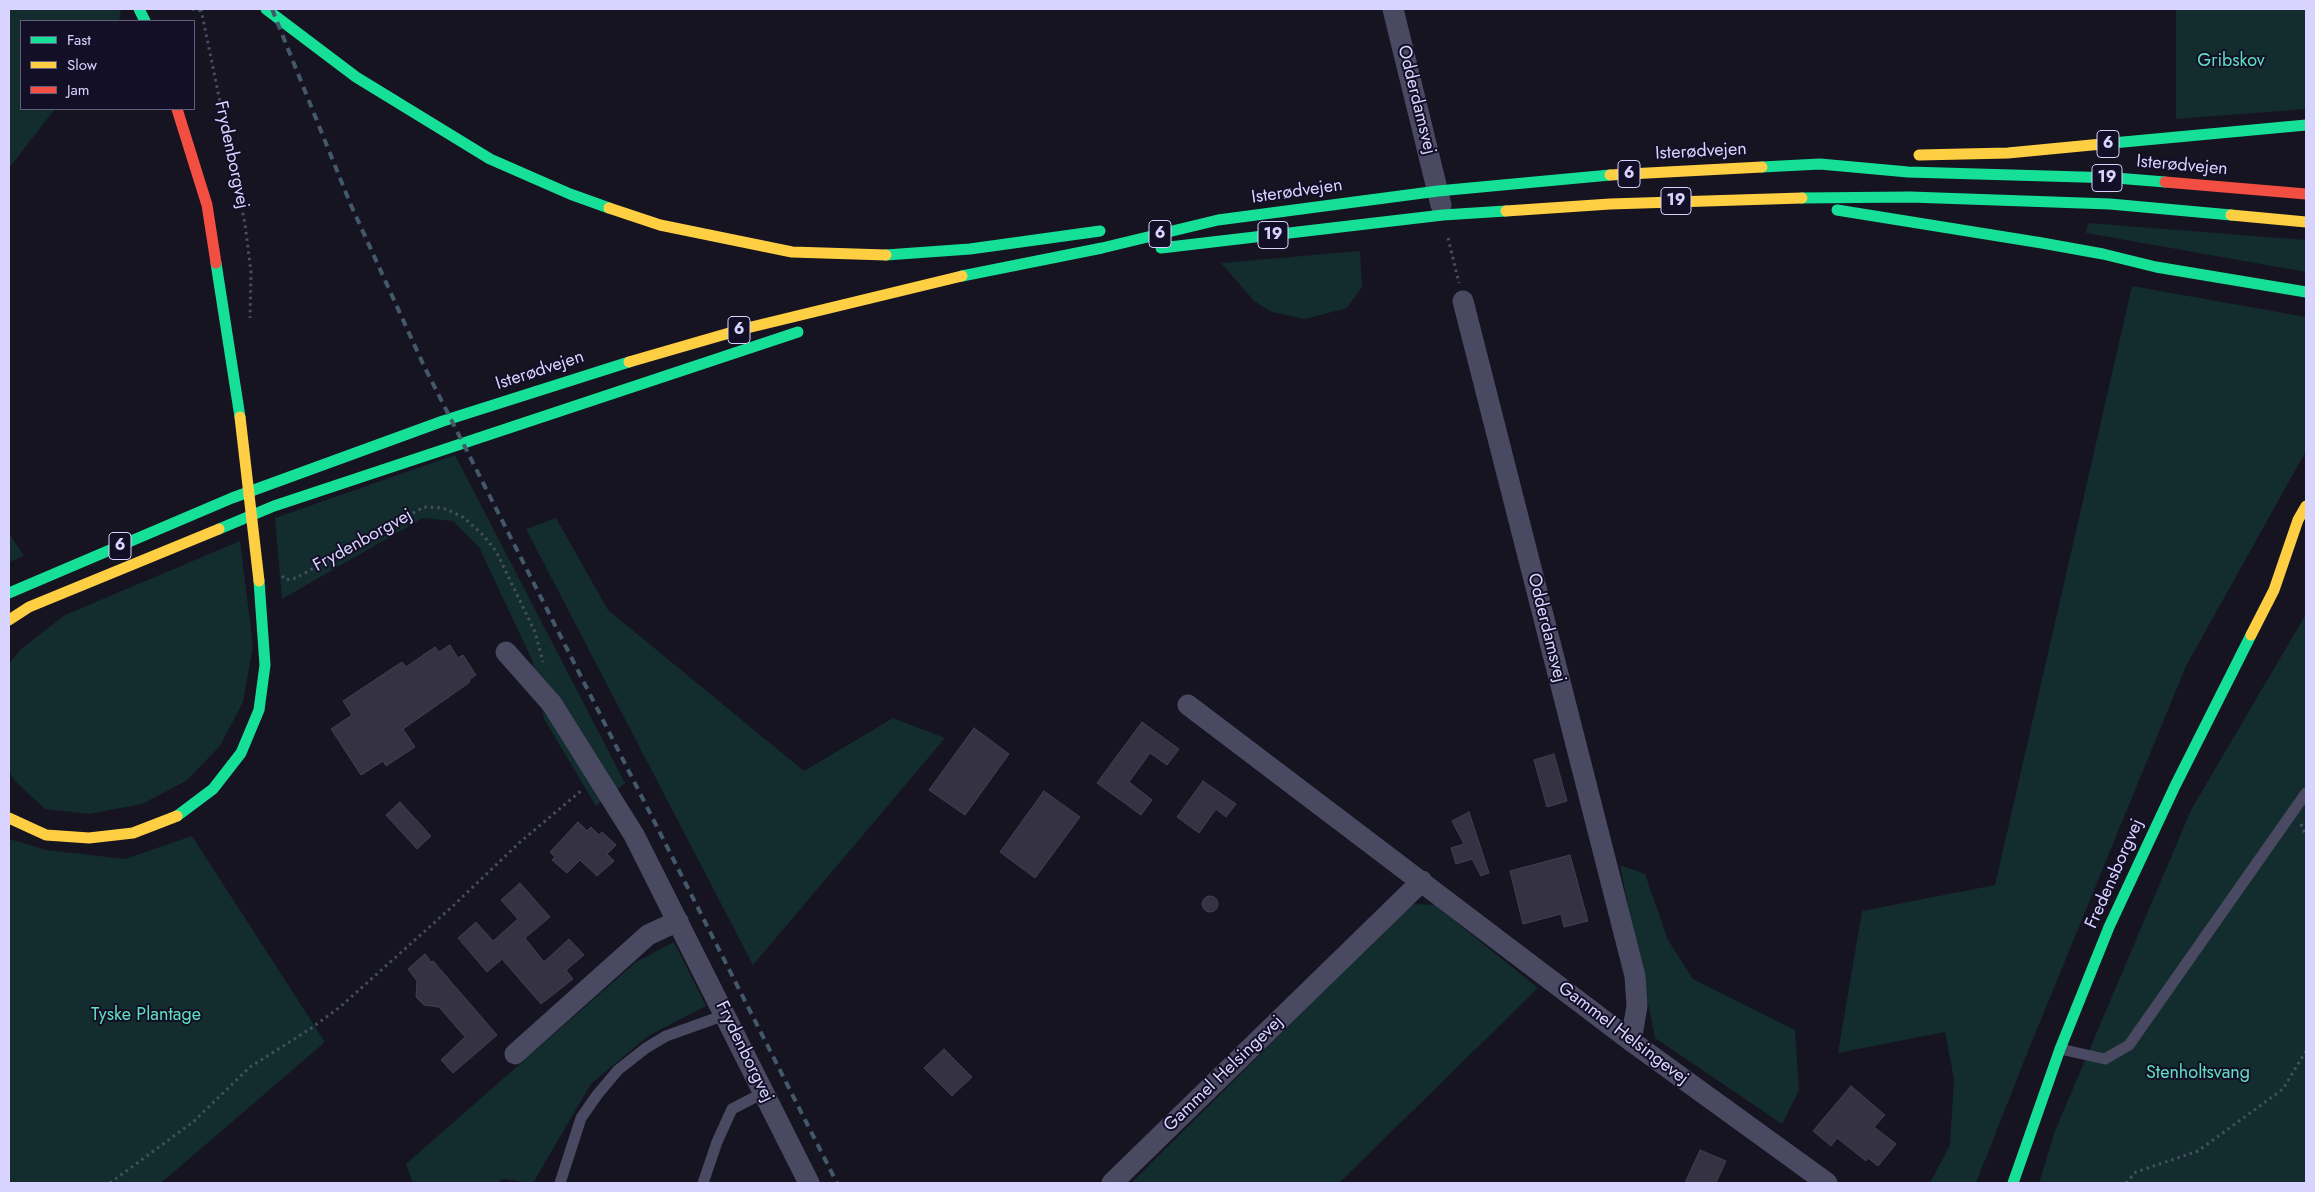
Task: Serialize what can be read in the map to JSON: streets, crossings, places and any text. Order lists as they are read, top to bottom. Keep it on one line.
{"streets":{"main road":["6","Isterødvejen","19","Fredensborgvej"],"street":["Odderdamsvej","Frydenborgvej","Gammel Helsingevej"]},"crossings":[["Odderdamsvej","Isterødvejen"],["Odderdamsvej","Gammel Helsingevej"],["6","Isterødvejen"]],"parks":["Gribskov","Tyske Plantage","Stenholtsvang"],"legend":["Fast","Slow","Jam"]}
